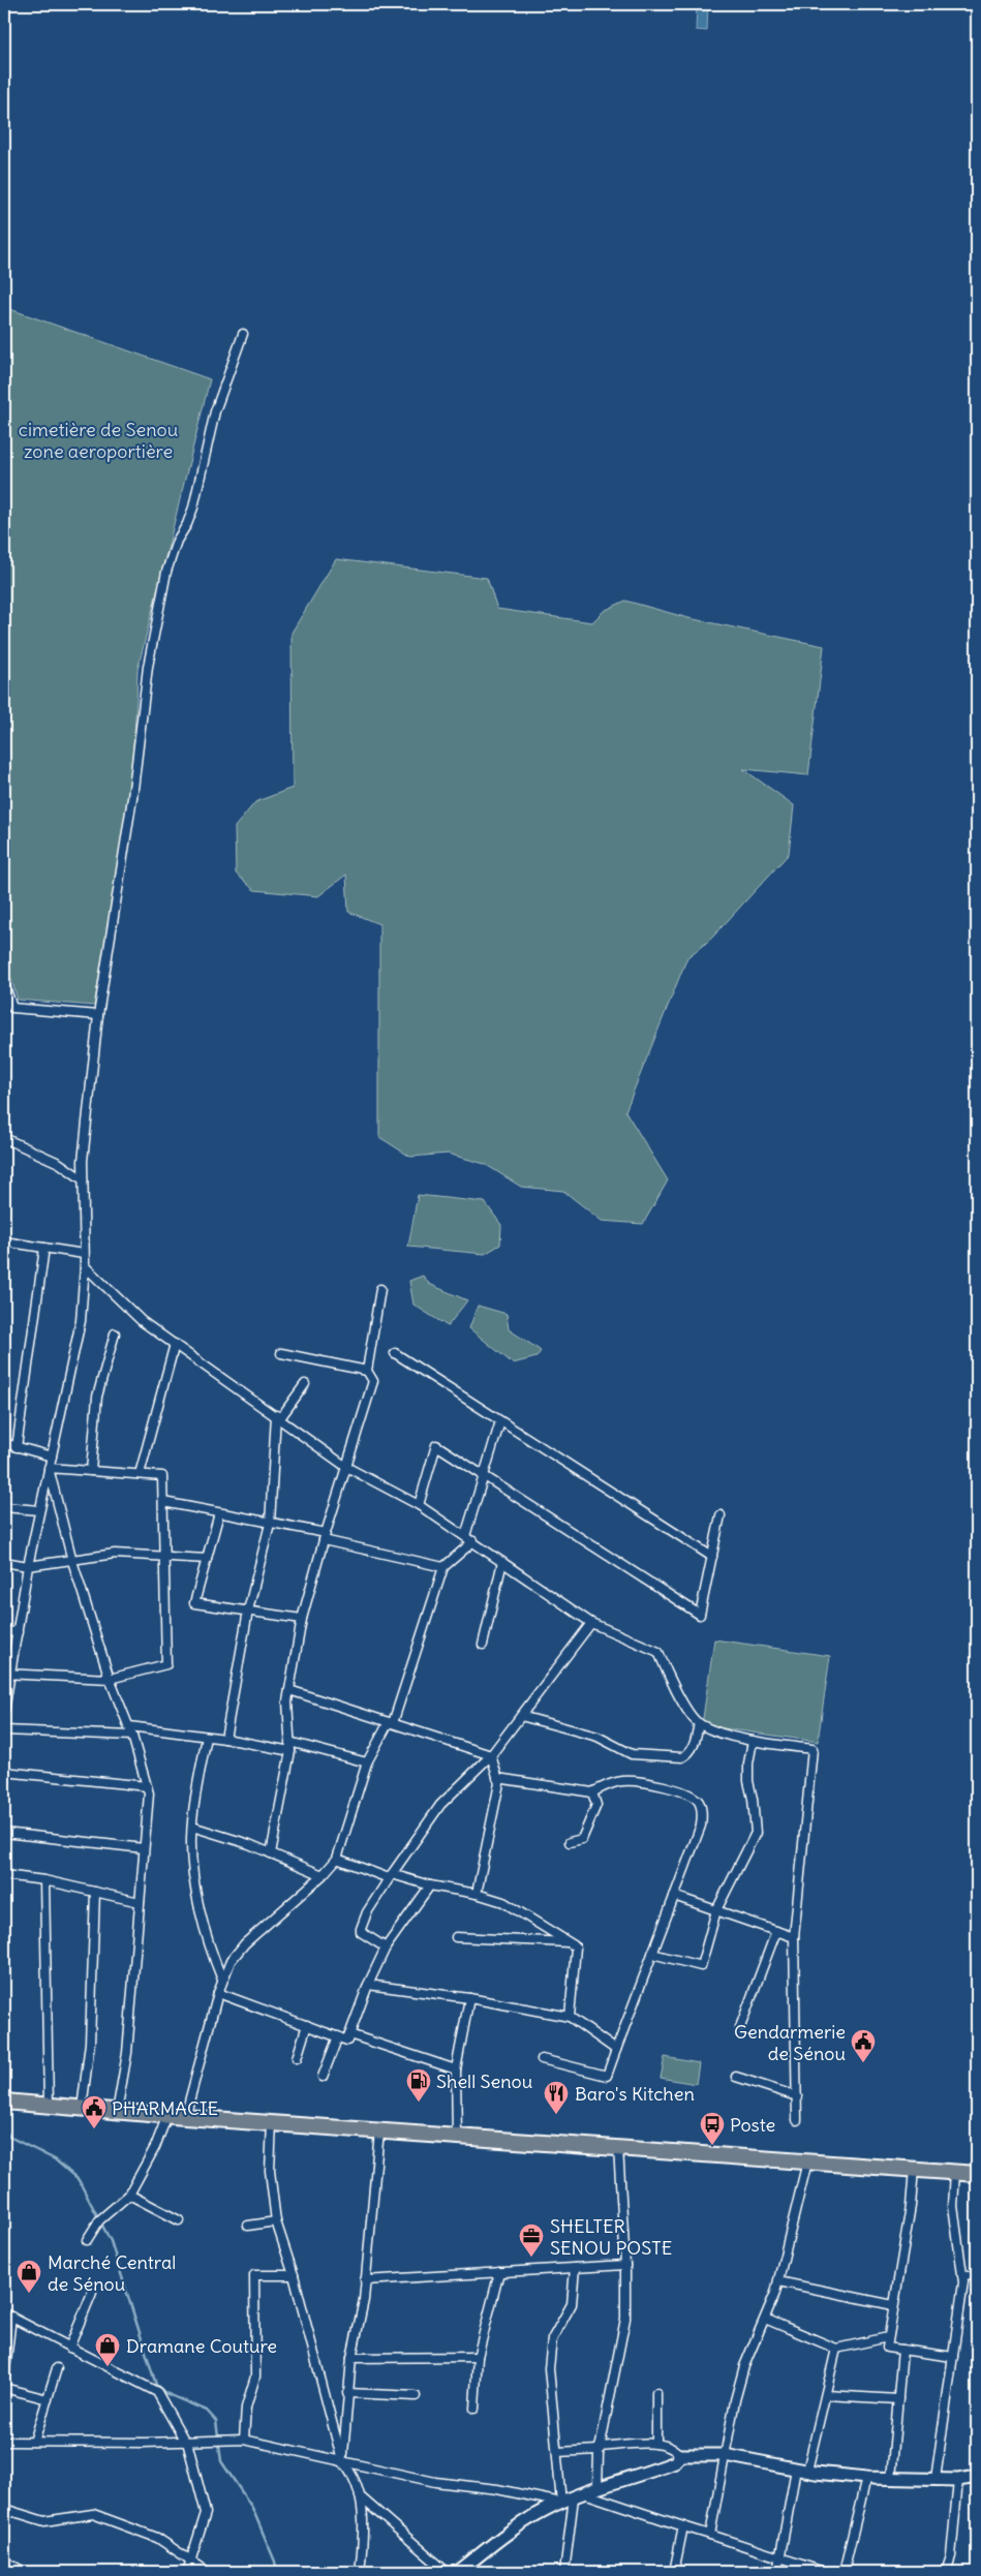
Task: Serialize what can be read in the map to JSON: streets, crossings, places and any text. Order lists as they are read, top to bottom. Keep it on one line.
{"parks":["cimetière de Senou zone aeroportière"],"places":{"public building":["Gendarmerie de Sénou","PHARMACIE"],"fuel station":["Shell Senou"],"restaurant":["Baro's Kitchen"],"bus stop":["Poste"],"office":["SHELTER SENOU POSTE"],"shop":["Marché Central de Sénou","Dramane Couture"]}}
